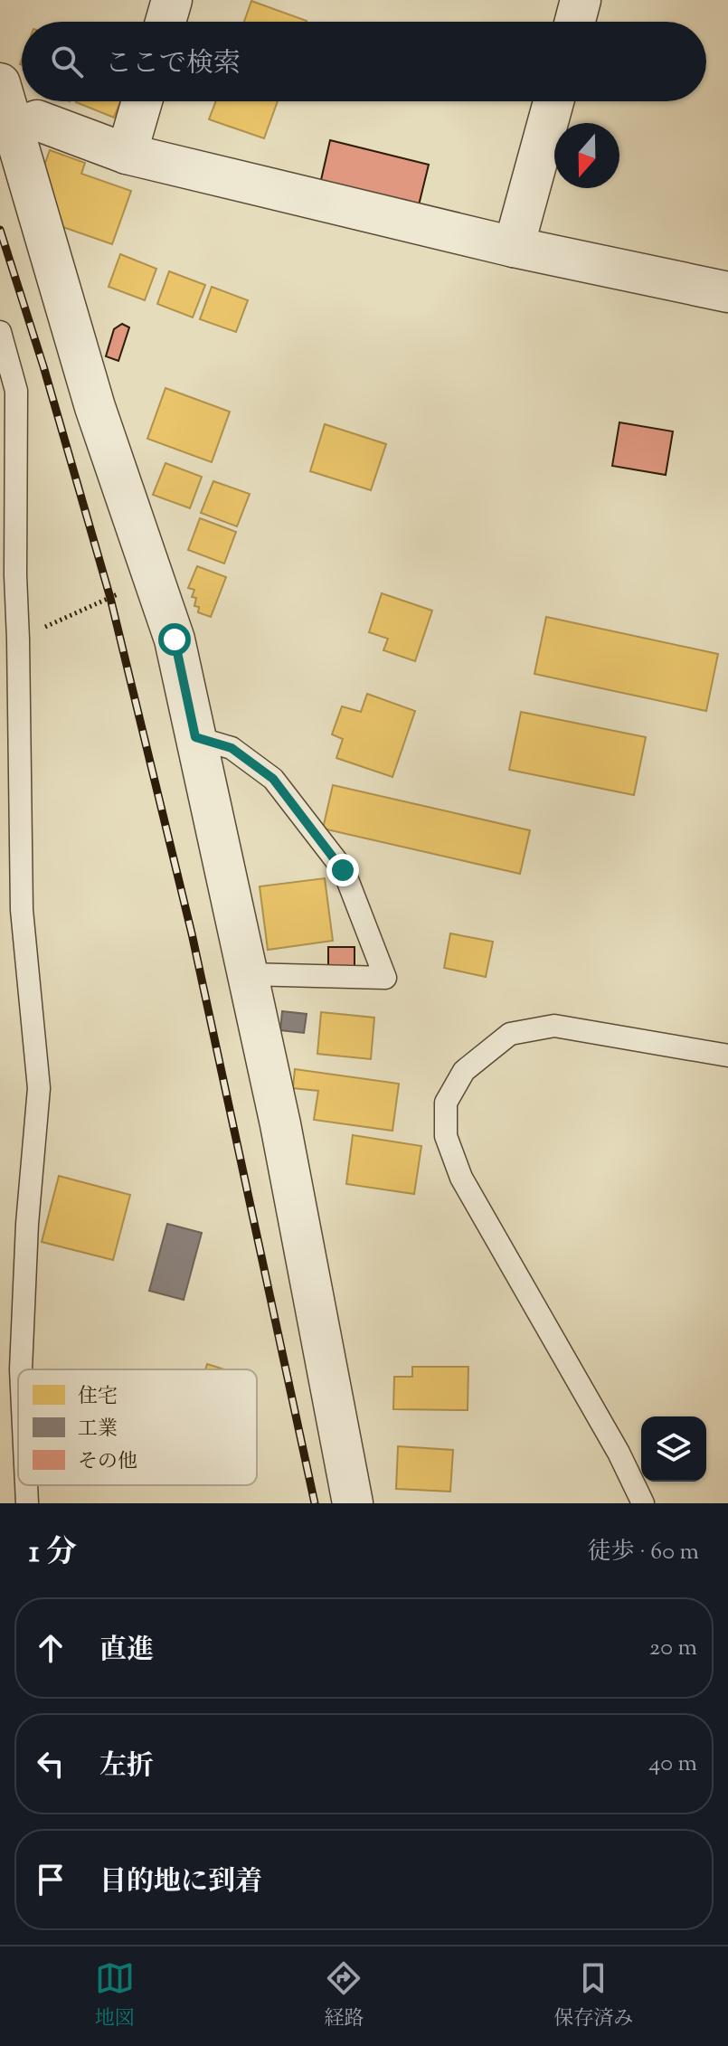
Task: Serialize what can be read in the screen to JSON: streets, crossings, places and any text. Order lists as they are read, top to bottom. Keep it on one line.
{"legend":["住宅","工業","その他"],"north":"bottom","page":{"search":"ここで検索","heading":["1 分","徒歩 · 60 m"],"list":[["直進","20 m"],["左折","40 m"],"目的地に到着"],"nav":["地図","経路","保存済み"]}}
